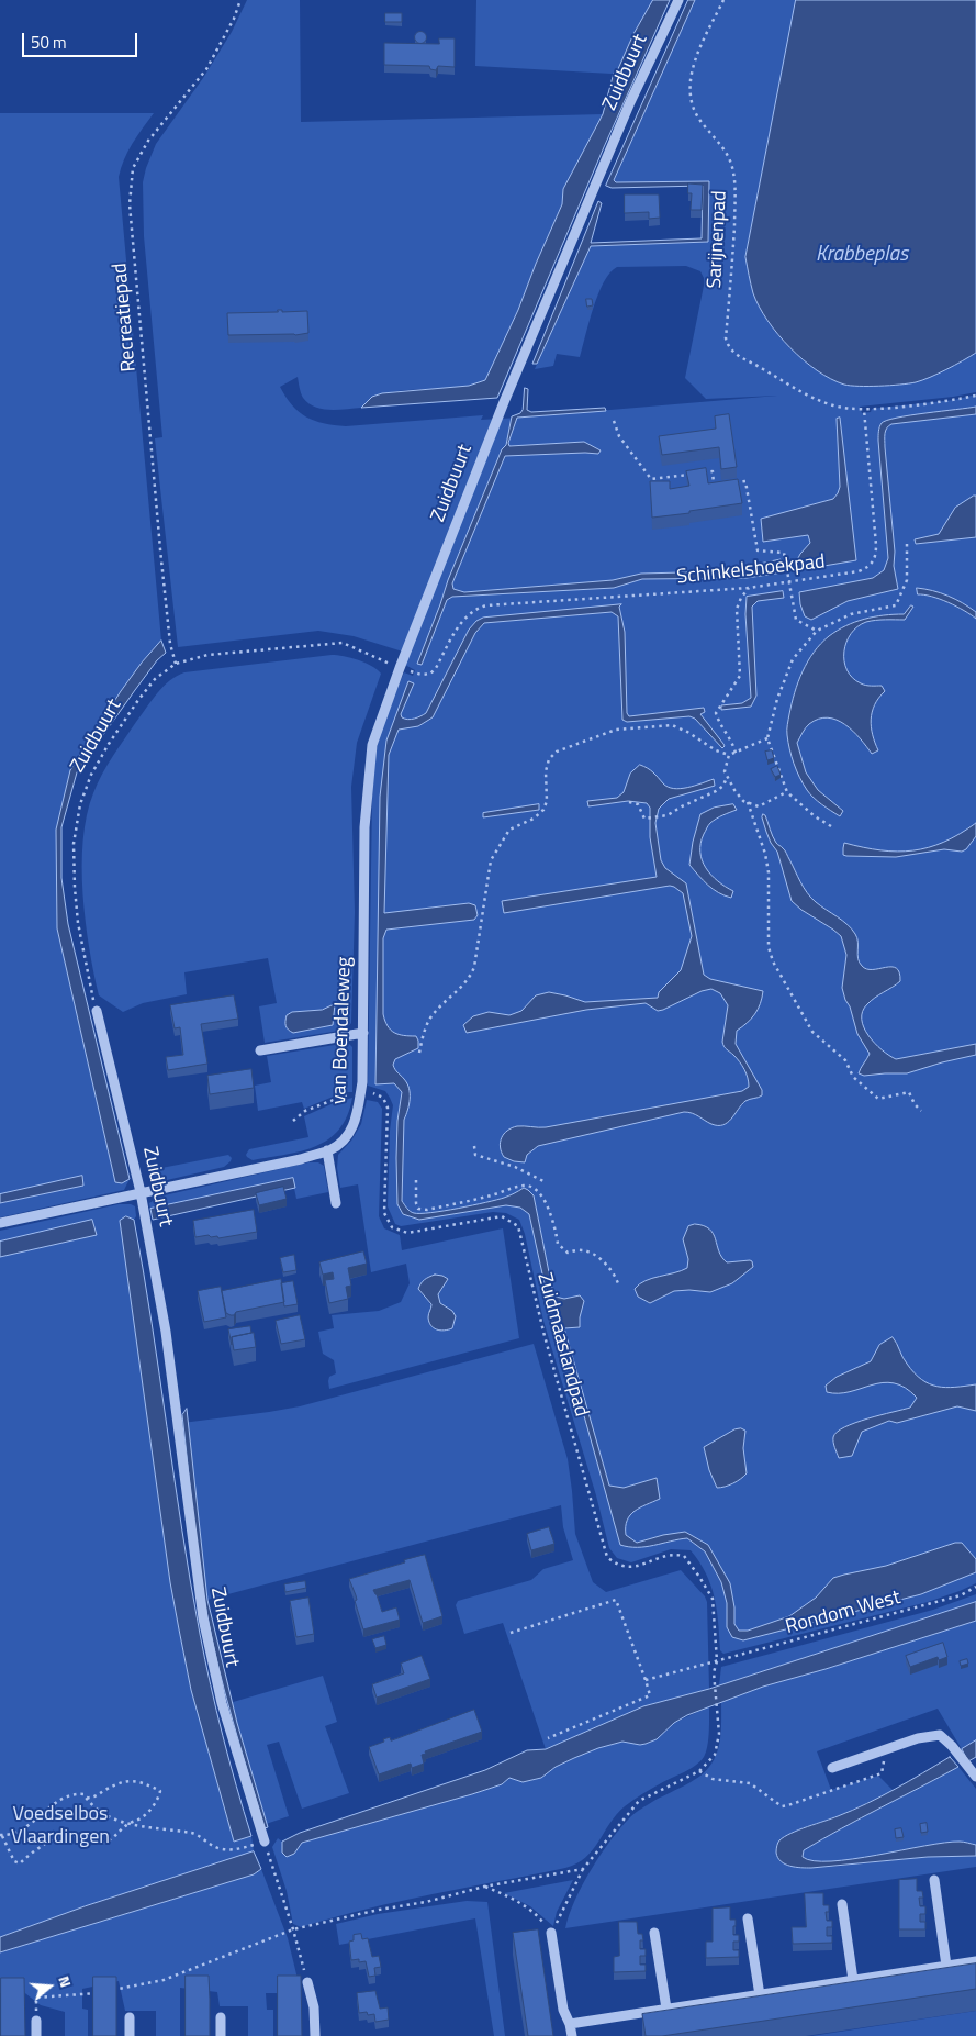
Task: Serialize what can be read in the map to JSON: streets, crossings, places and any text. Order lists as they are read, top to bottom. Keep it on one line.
{"streets":{"street":["Zuidbuurt","van Boendaleweg"],"path":["Sarijnenpad","Recreatiepad","Schinkelshoekpad","Zuidmaaslandpad","Rondom West"]},"crossings":[["Zuidbuurt","Recreatiepad"],["Zuidbuurt","Schinkelshoekpad"],["Zuidbuurt","van Boendaleweg"],["Sarijnenpad","Schinkelshoekpad"],["Schinkelshoekpad","van Boendaleweg"],["van Boendaleweg","Zuidmaaslandpad"],["Zuidmaaslandpad","Rondom West"]],"water":["Krabbeplas"],"parks":["Voedselbos Vlaardingen"],"scale_bar":"50 m","north":"right"}
